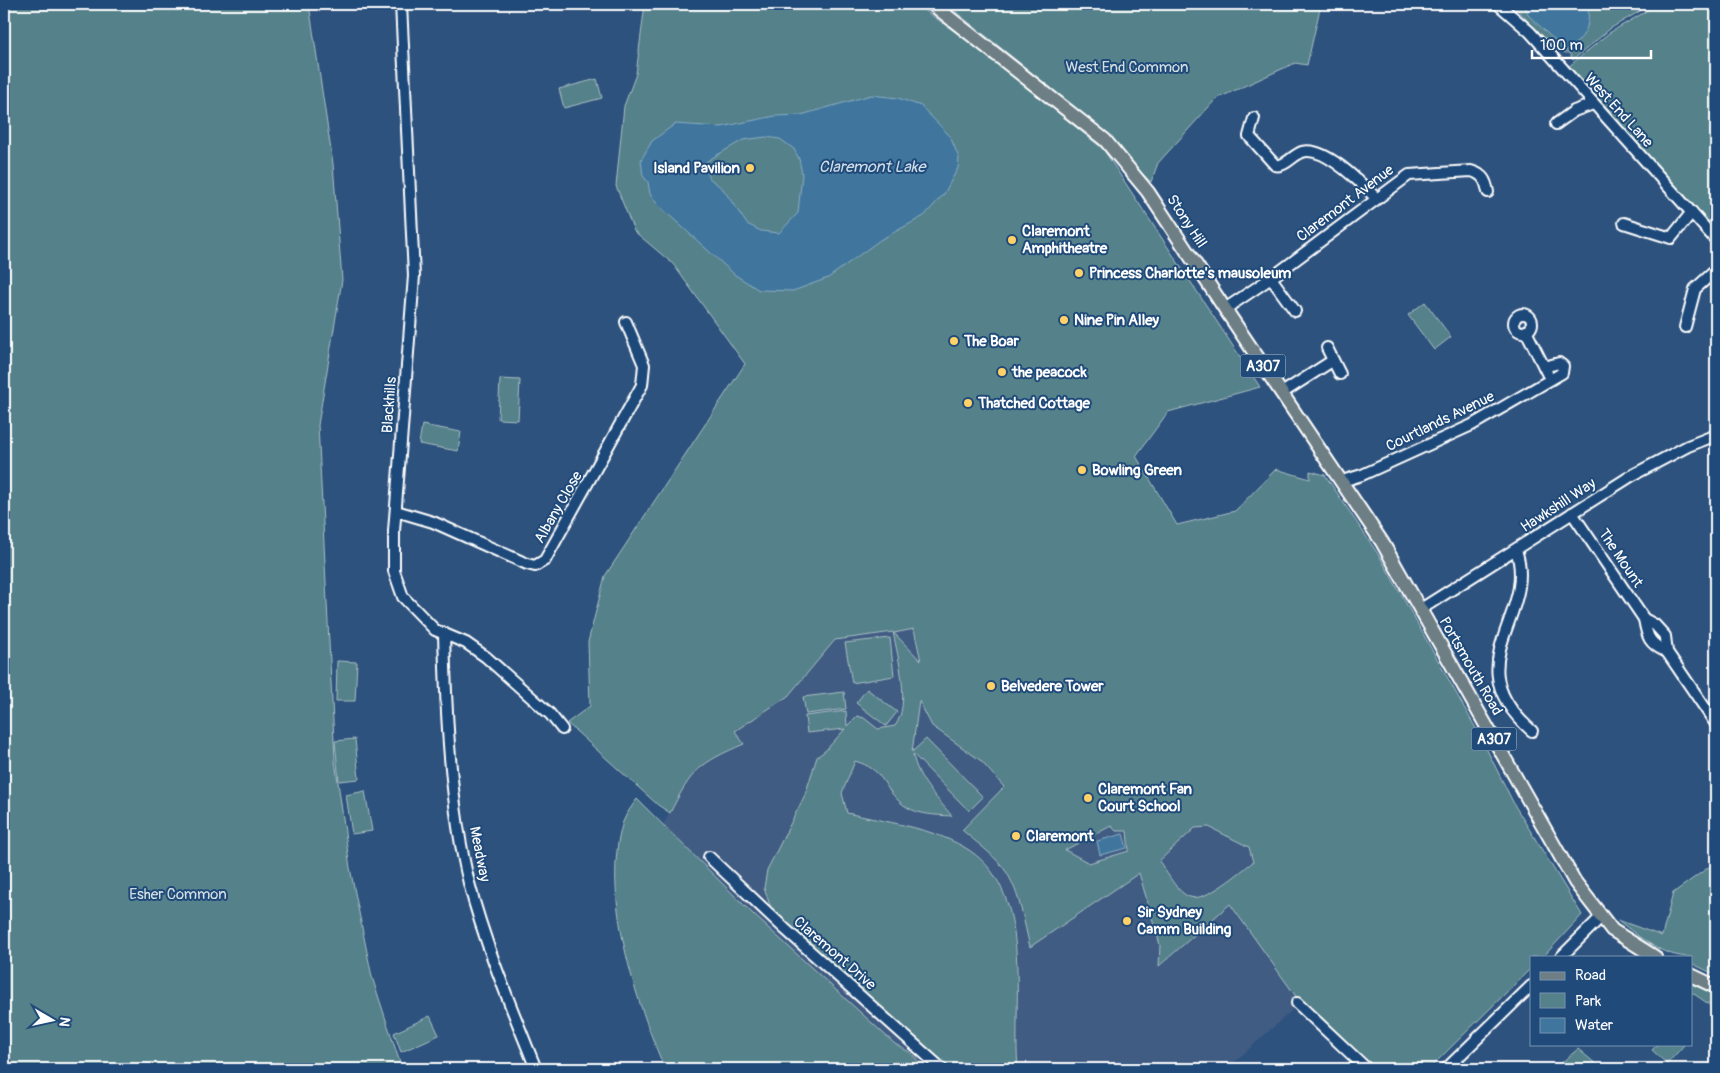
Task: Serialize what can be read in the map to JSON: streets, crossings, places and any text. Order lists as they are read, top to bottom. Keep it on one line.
{"streets":{"main road":["Stony Hill","A307","Portsmouth Road"],"street":["West End Lane","Claremont Avenue","Blackhills","Courtlands Avenue","Hawkshill Way","Albany Close","The Mount","Meadway","Claremont Drive"]},"crossings":[["Claremont Avenue","Stony Hill"],["Stony Hill","Courtlands Avenue"],["Stony Hill","Portsmouth Road"],["Blackhills","Albany Close"],["Blackhills","Meadway"],["Hawkshill Way","The Mount"],["Hawkshill Way","Portsmouth Road"]],"water":["Claremont Lake"],"parks":["West End Common","Esher Common"],"places":["Island Pavilion","Claremont Amphitheatre","Princess Charlotte's mausoleum","Nine Pin Alley","The Boar","the peacock","Thatched Cottage","Bowling Green","Belvedere Tower","Claremont Fan Court School","Claremont","Sir Sydney Camm Building"],"legend":["Road","Park","Water"],"scale_bar":"100 m","north":"right"}
